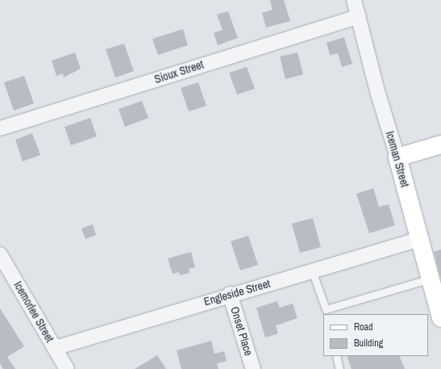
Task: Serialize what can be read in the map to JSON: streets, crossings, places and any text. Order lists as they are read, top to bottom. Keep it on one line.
{"streets":{"main road":["Iceman Street"],"street":["Sioux Street","Engleside Street","Icemorlee Street","Onset Place"]},"crossings":[["Sioux Street","Iceman Street"],["Iceman Street","Engleside Street"],["Engleside Street","Icemorlee Street"],["Engleside Street","Onset Place"]],"legend":["Road","Building"]}
